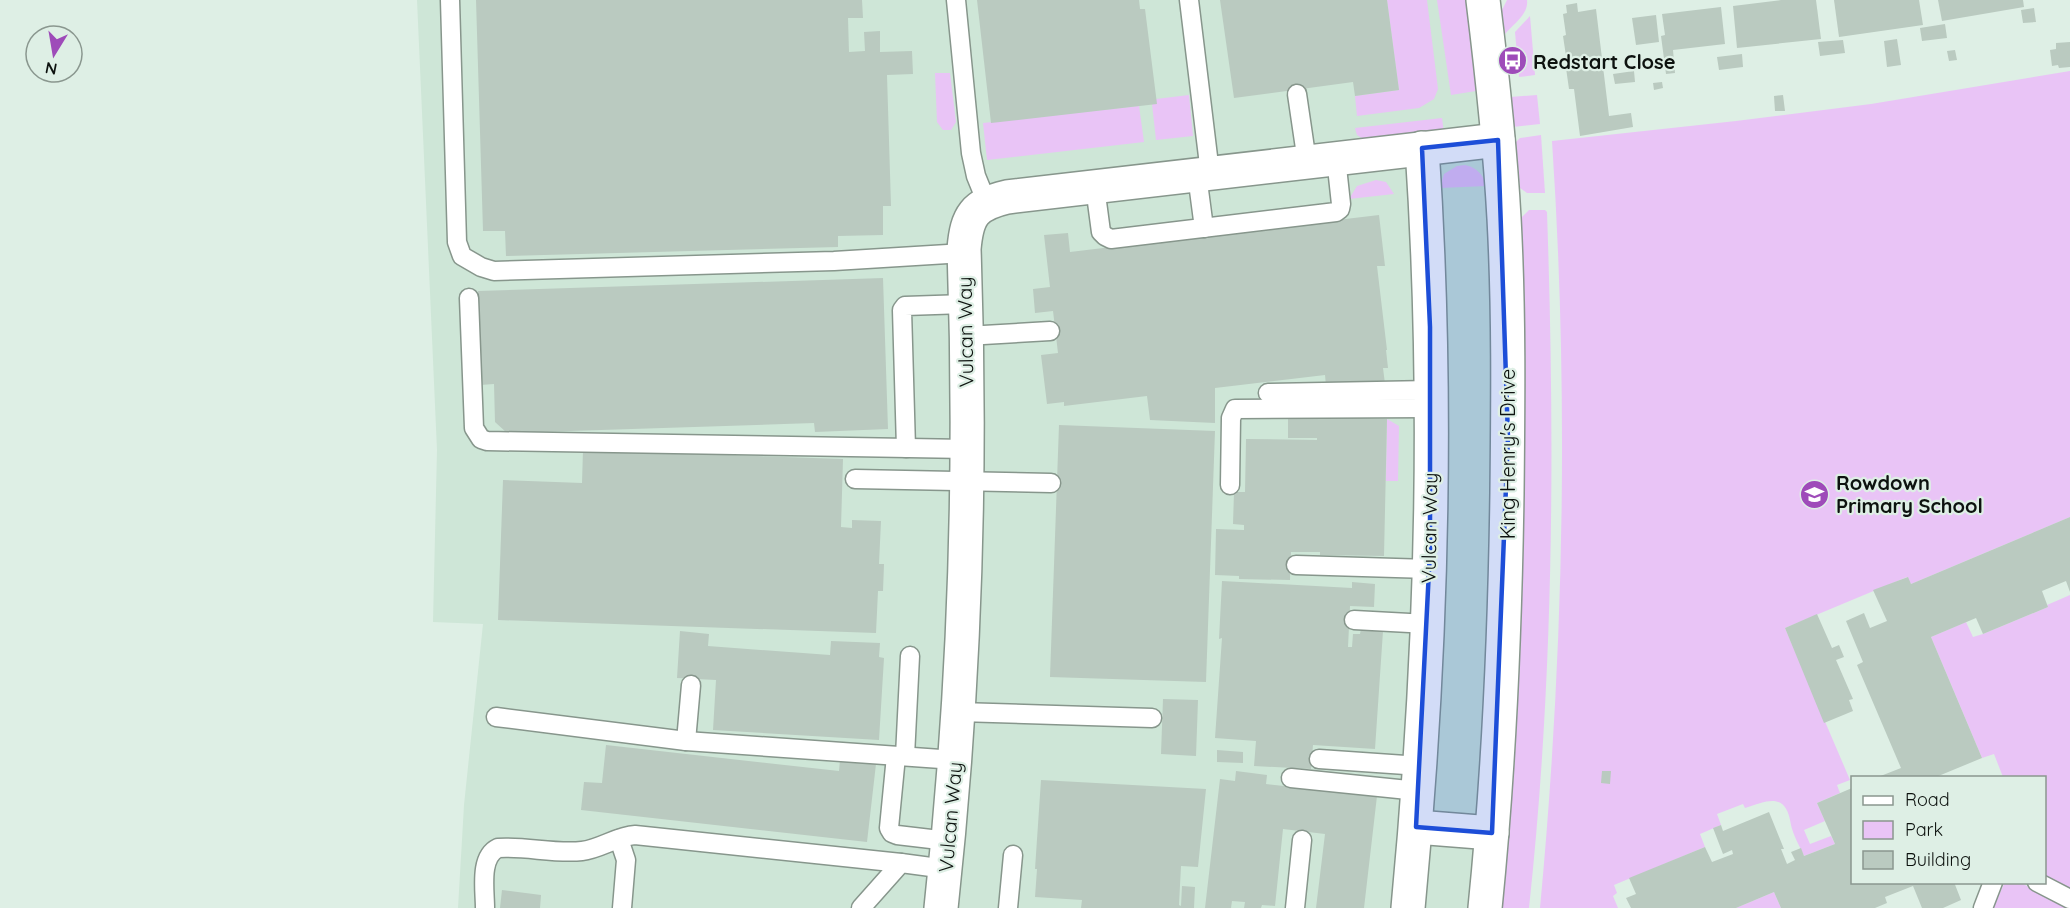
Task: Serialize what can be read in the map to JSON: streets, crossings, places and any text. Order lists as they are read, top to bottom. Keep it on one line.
{"streets":{"street":["Vulcan Way","King Henry's Drive"]},"places":{"bus stop":["Redstart Close"],"school or university":["Rowdown Primary School"]},"legend":["Road","Park","Building"],"north":"bottom"}
